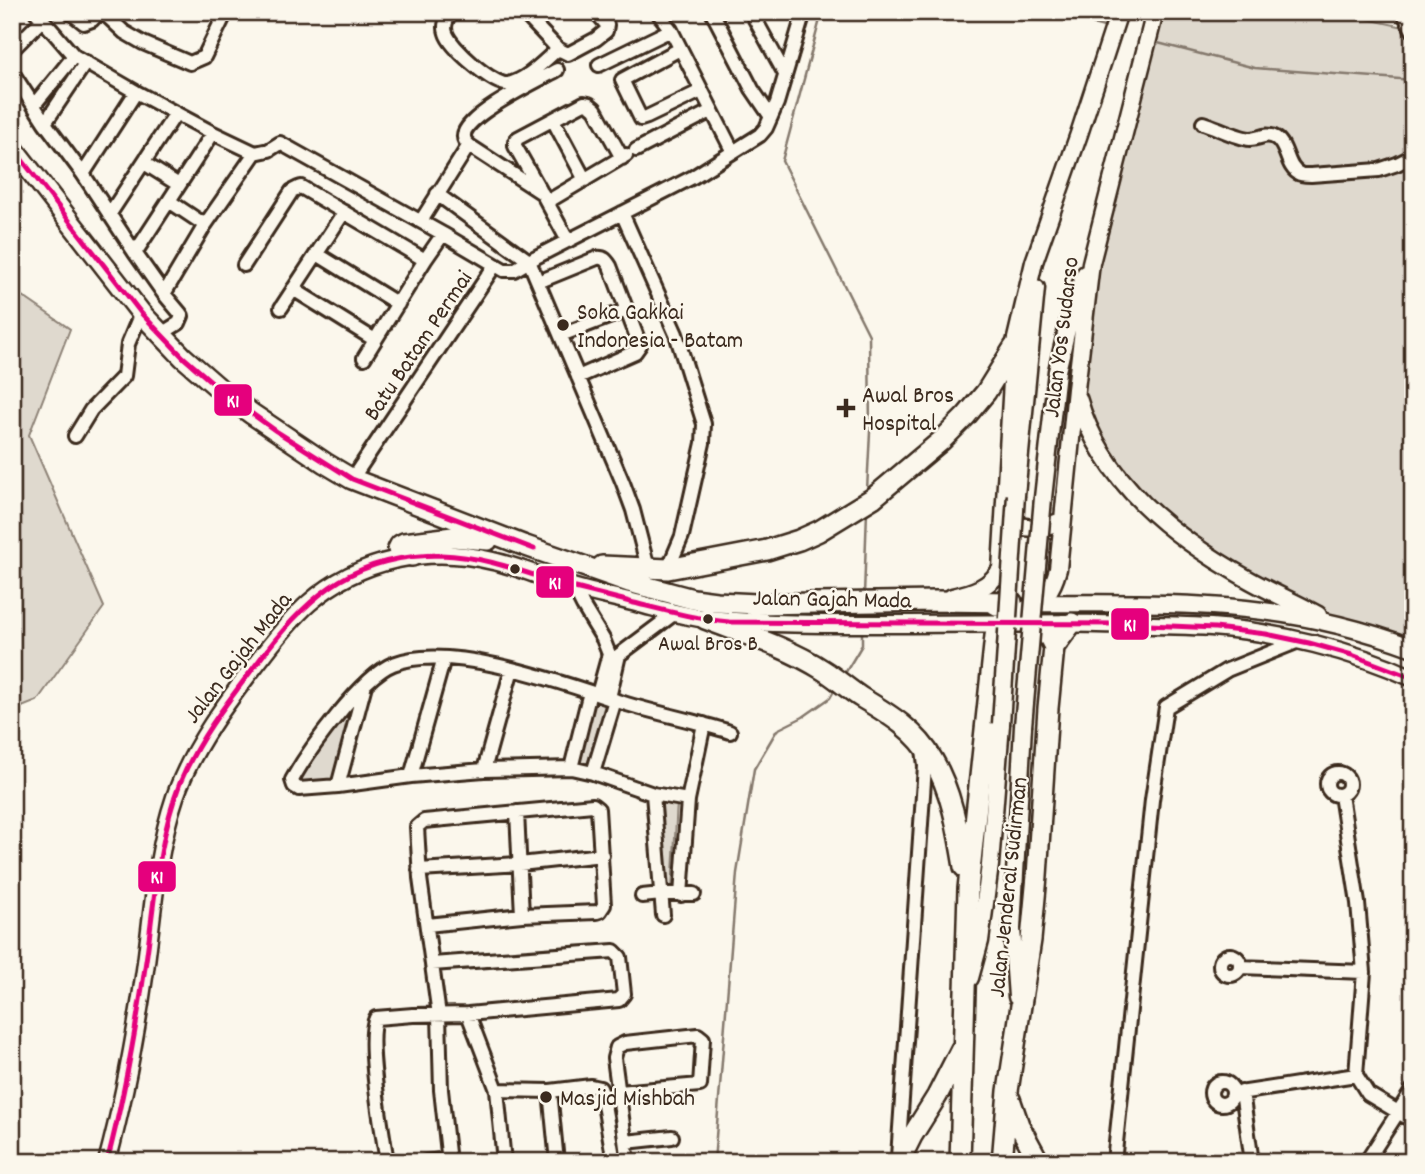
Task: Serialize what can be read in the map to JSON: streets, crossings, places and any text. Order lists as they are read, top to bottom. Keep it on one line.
{"streets":{"highway":["Jalan Gajah Mada","Jalan Jenderal Sudirman"],"main road":["Jalan Yos Sudarso"],"street":["Batu Batam Permai"]},"crossings":[["Jalan Yos Sudarso","Jalan Gajah Mada"],["Jalan Yos Sudarso","Jalan Jenderal Sudirman"],["Batu Batam Permai","Jalan Gajah Mada"],["Jalan Gajah Mada","Jalan Jenderal Sudirman"]],"places":{"other":["Soka Gakkai Indonesia - Batam","Awal Bros B","Masjid Mishbah"],"health":["Awal Bros Hospital"]},"lines":["transit line K1"]}
